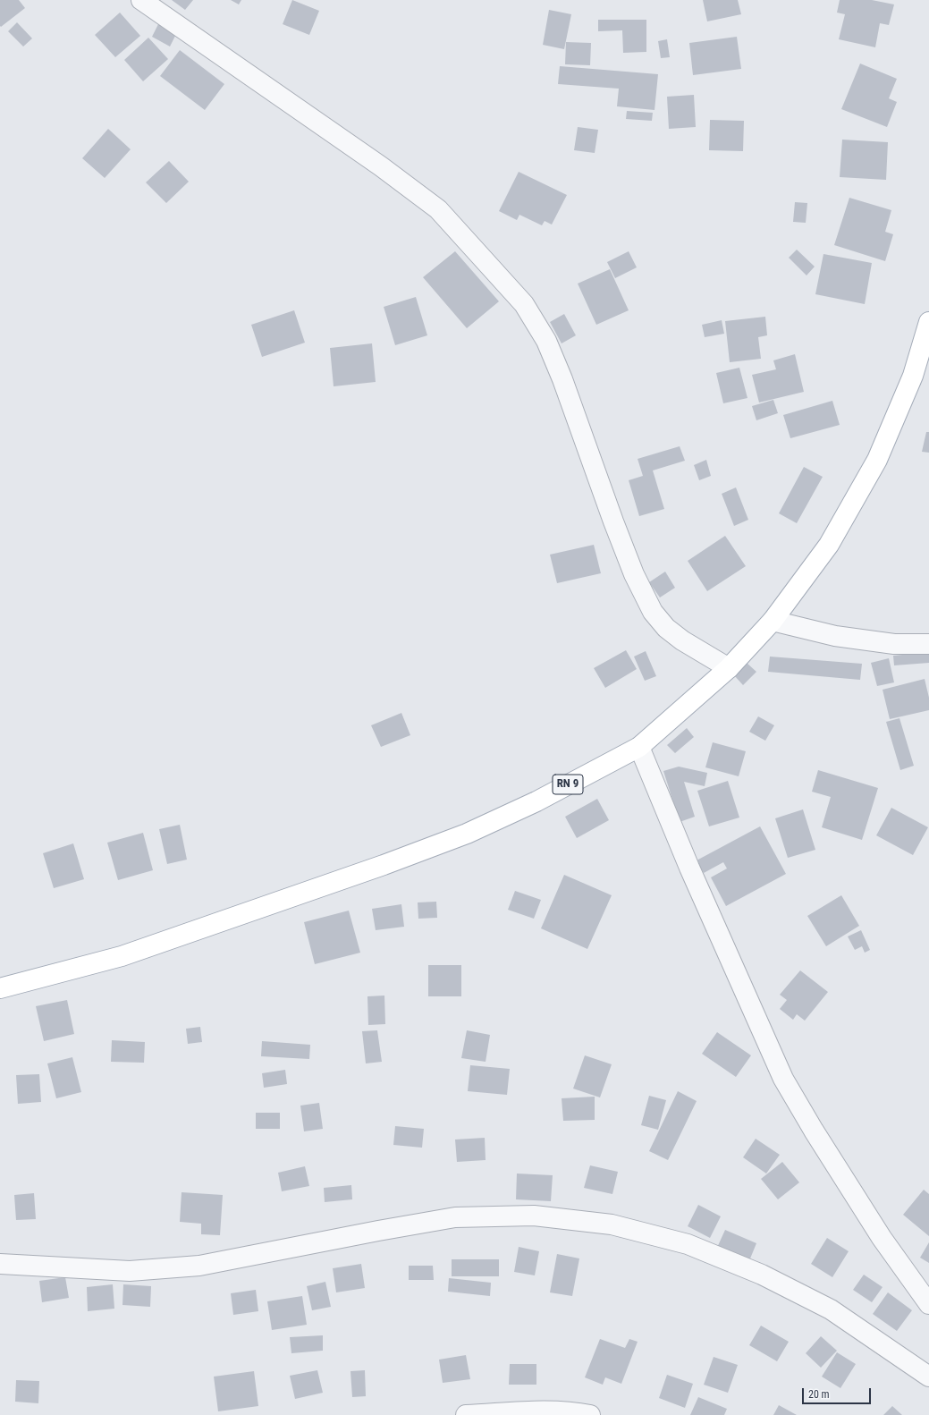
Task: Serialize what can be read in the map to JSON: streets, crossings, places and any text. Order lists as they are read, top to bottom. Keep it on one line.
{"streets":{"main road":["RN 9"]},"scale_bar":"20 m"}
